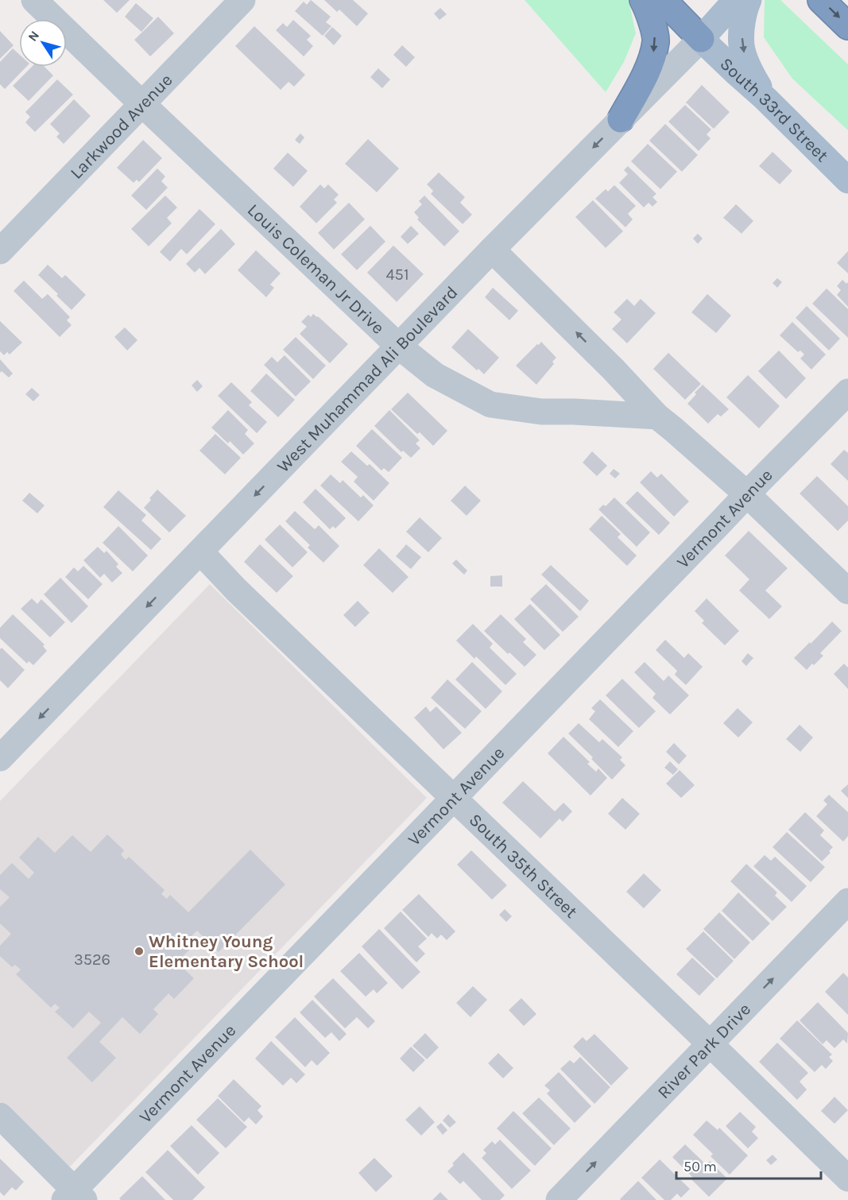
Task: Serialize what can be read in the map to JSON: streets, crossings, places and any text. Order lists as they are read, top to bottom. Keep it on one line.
{"streets":{"main road":["South 33rd Street","West Muhammad Ali Boulevard"],"street":["Larkwood Avenue","Louis Coleman Jr Drive","Vermont Avenue","South 35th Street","River Park Drive"]},"crossings":[["South 33rd Street","West Muhammad Ali Boulevard"],["Larkwood Avenue","Louis Coleman Jr Drive"],["Louis Coleman Jr Drive","West Muhammad Ali Boulevard"],["West Muhammad Ali Boulevard","South 35th Street"],["Vermont Avenue","South 35th Street"],["South 35th Street","River Park Drive"]],"one_way":["West Muhammad Ali Boulevard","River Park Drive"],"places":["Whitney Young Elementary School"],"house_numbers":["451","3526"],"scale_bar":"50 m","north":"top left"}
